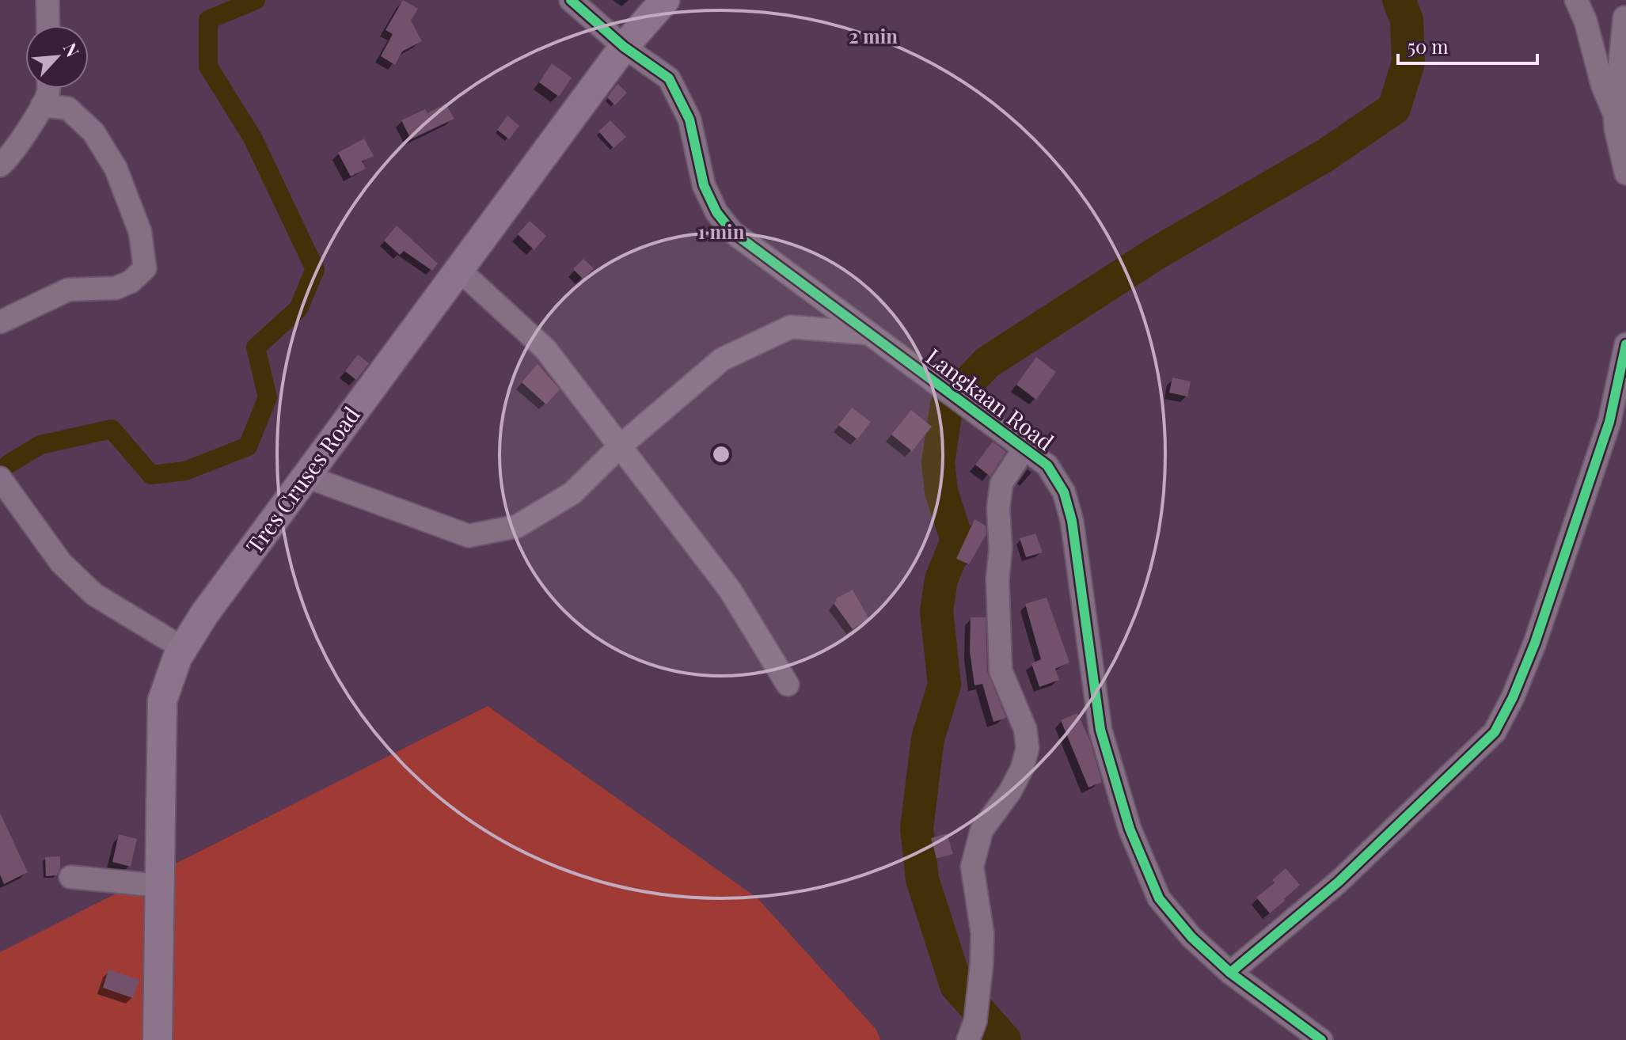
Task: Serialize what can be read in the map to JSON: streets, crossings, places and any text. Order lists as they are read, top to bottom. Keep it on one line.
{"streets":{"main road":["Tres Cruses Road"],"street":["Langkaan Road"]},"crossings":[["Langkaan Road","Tres Cruses Road"]],"scale_bar":"50 m","north":"top right","rings":["2 min","1 min"]}
